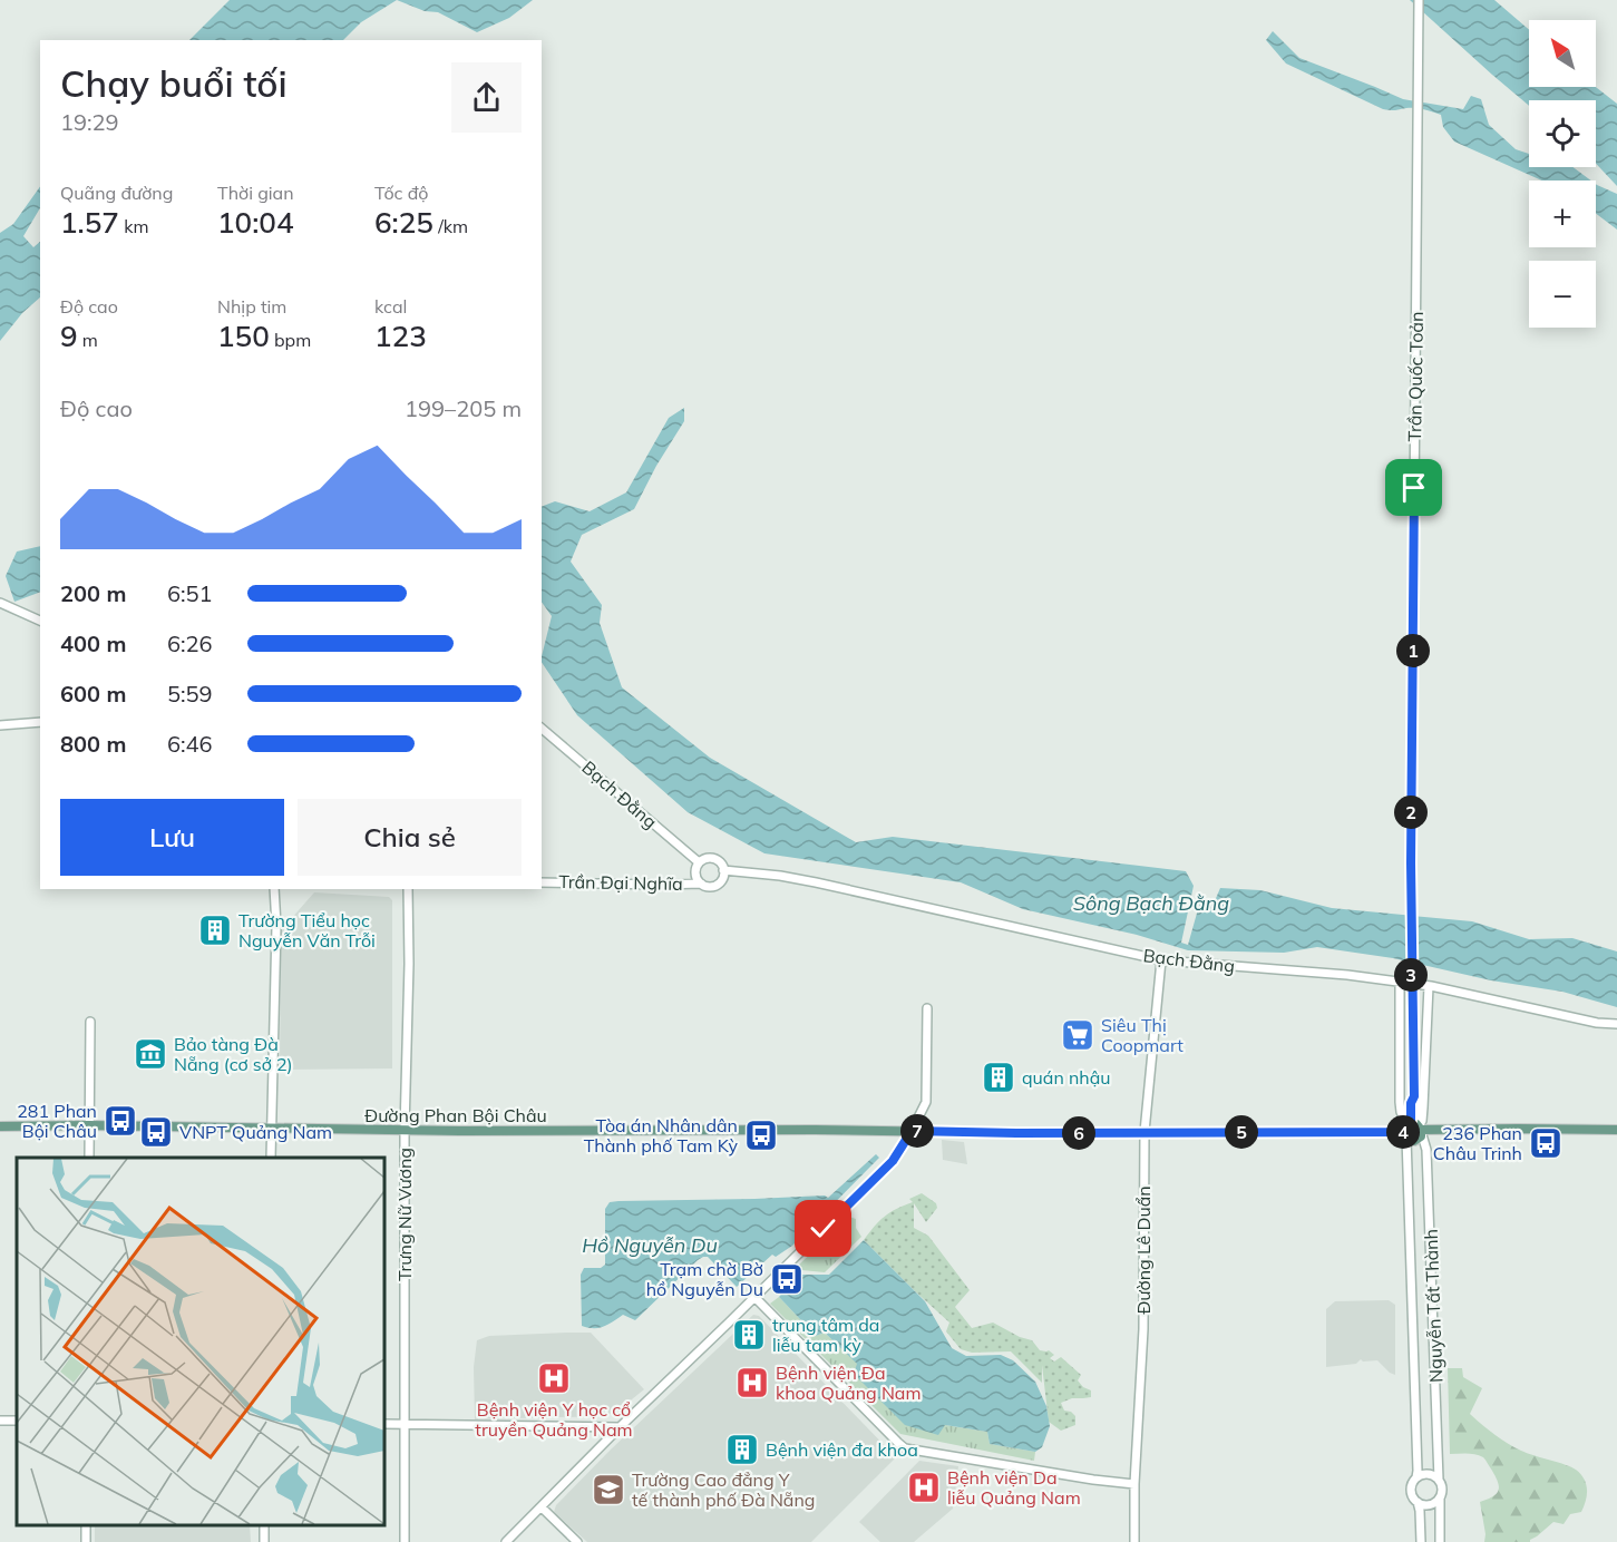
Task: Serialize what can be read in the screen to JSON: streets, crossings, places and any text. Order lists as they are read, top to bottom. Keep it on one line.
{"streets":{"main road":["Đường Phan Bội Châu"],"street":["Trần Quốc Toản","Bạch Đằng","Trần Đại Nghĩa","Trưng Nữ Vương","Đường Lê Duẩn","Nguyễn Tất Thành"]},"crossings":[["Trần Quốc Toản","Đường Phan Bội Châu"],["Trần Quốc Toản","Nguyễn Tất Thành"],["Bạch Đằng","Trần Đại Nghĩa"],["Bạch Đằng","Đường Lê Duẩn"],["Đường Phan Bội Châu","Trưng Nữ Vương"],["Đường Phan Bội Châu","Đường Lê Duẩn"],["Đường Phan Bội Châu","Nguyễn Tất Thành"]],"water":["Sông Bạch Đằng","Hồ Nguyễn Du"],"places":{"building":["Trường Tiểu học Nguyễn Văn Trỗi","quán nhậu","trung tâm da liễu tam kỳ","Bệnh viện đa khoa"],"supermarket":["Siêu Thị Coopmart"],"museum":["Bảo tàng Đà Nẵng (cơ sở 2)"],"bus stop":["281 Phan Bội Châu","VNPT Quảng Nam","Tòa án Nhân dân Thành phố Tam Kỳ","236 Phan Châu Trinh","Trạm chờ Bờ hồ Nguyễn Du"],"hospital":["Bệnh viện Y học cổ truyền Quảng Nam","Bệnh viện Đa khoa Quảng Nam","Bệnh viện Da liễu Quảng Nam"],"school or university":["Trường Cao đẳng Y tế thành phố Đà Nẵng"]},"north":"top left","page":{"map_buttons":["+","−"],"heading":["Chạy buổi tối","19:29"],"stats":[["Quãng đường","1.57 km"],["Thời gian","10:04"],["Tốc độ","6:25 /km"],["Độ cao","9 m"],["Nhịp tim","150 bpm"],["kcal","123"]],"chart":["Độ cao","199–205 m"],"list":[{"name":"200 m","note":"6:51"},{"name":"400 m","note":"6:26"},{"name":"600 m","note":"5:59"},{"name":"800 m","note":"6:46"}],"pins":["1","2","3","7","4","5","6"],"buttons":["Lưu","Chia sẻ"]}}
